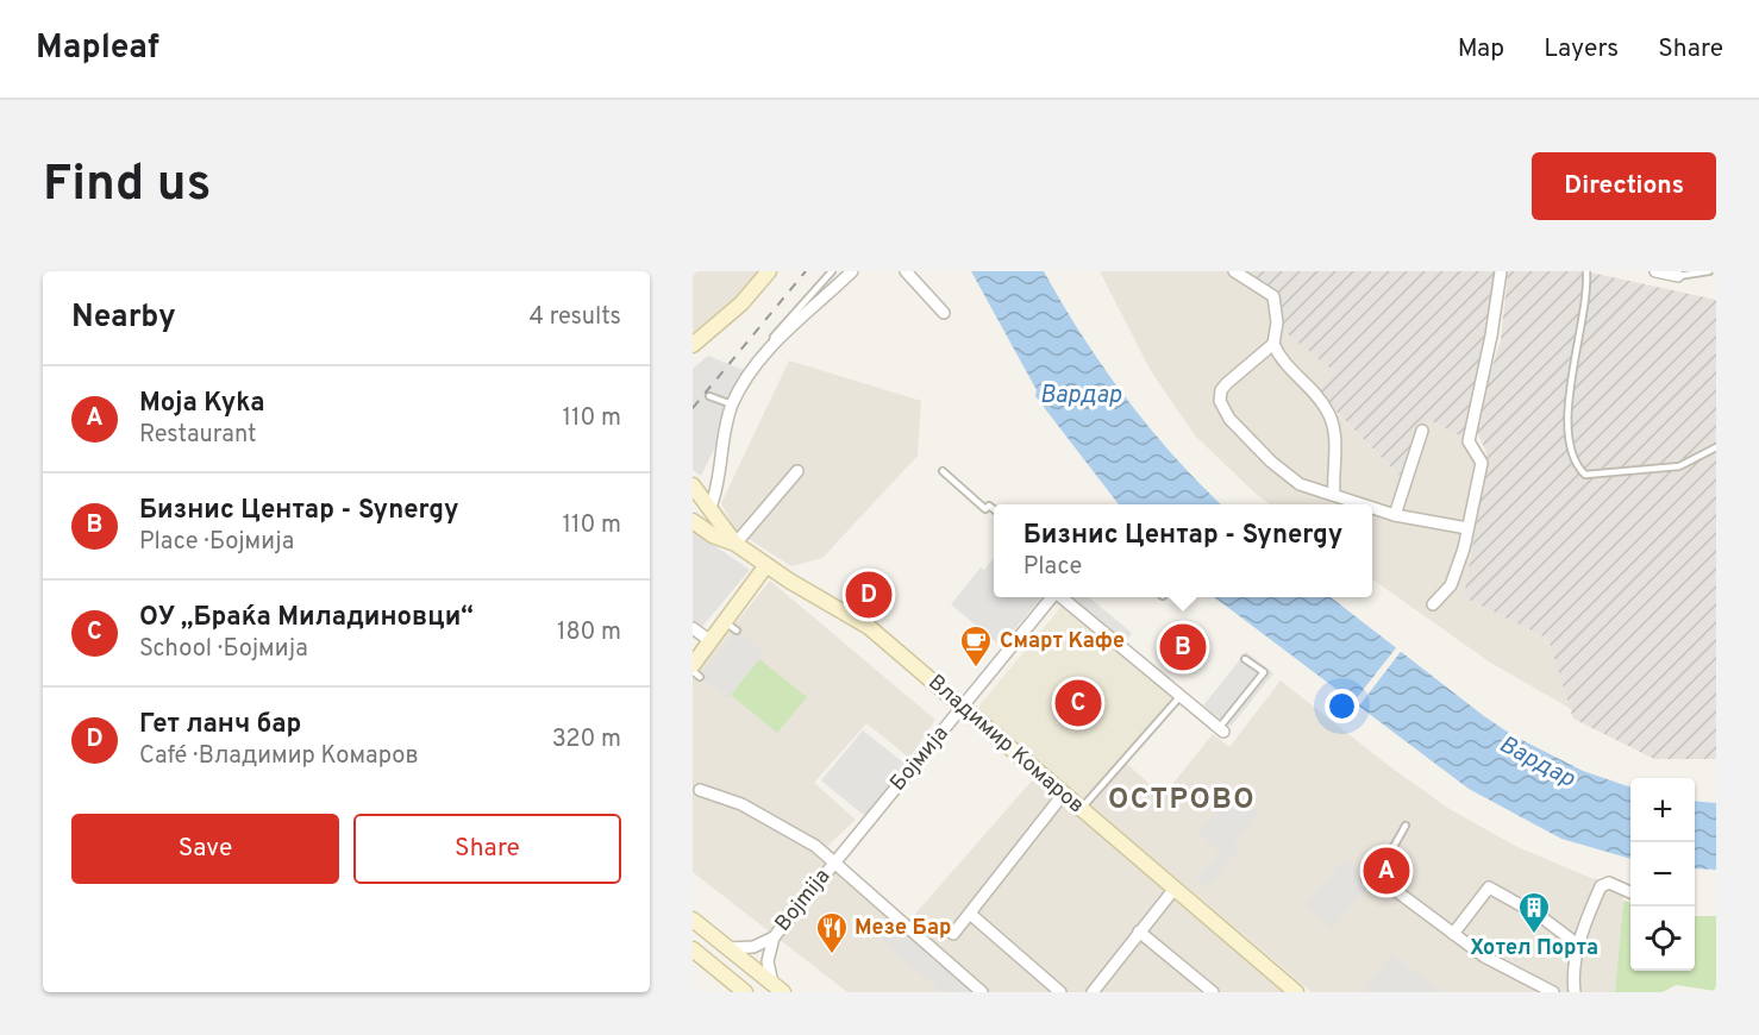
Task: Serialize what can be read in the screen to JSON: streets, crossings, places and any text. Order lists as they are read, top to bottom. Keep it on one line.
{"streets":{"street":["Владимир Комаров","Бојмија","Bojmija"]},"crossings":[["Владимир Комаров","Бојмија"],["Бојмија","Bojmija"]],"districts":["ОСТРОВО"],"water":["Вардар"],"places":{"cafe":["Смарт Кафе"],"building":["Хотел Порта"],"restaurant":["Мезе Бар"]},"page":{"header":"Mapleaf","nav":["Map","Layers","Share"],"buttons":["Directions",["Save","Share"]],"title":"Find us","heading":["Nearby","4 results"],"list":[{"mark":"A","name":"Moja Kyka","note":"Restaurant","value":"110 m"},{"mark":"B","name":"Бизнис Центар - Synergy","note":"Place · Бојмија","value":"110 m"},{"mark":"C","name":"ОУ „Браќа Миладиновци“","note":"School · Бојмија","value":"180 m"},{"mark":"D","name":"Гет ланч бар","note":"Café · Владимир Комаров","value":"320 m"}],"popup":["Бизнис Центар - Synergy","Place"],"pins":["D","B","C","A"],"map_buttons":["+","−"]}}
